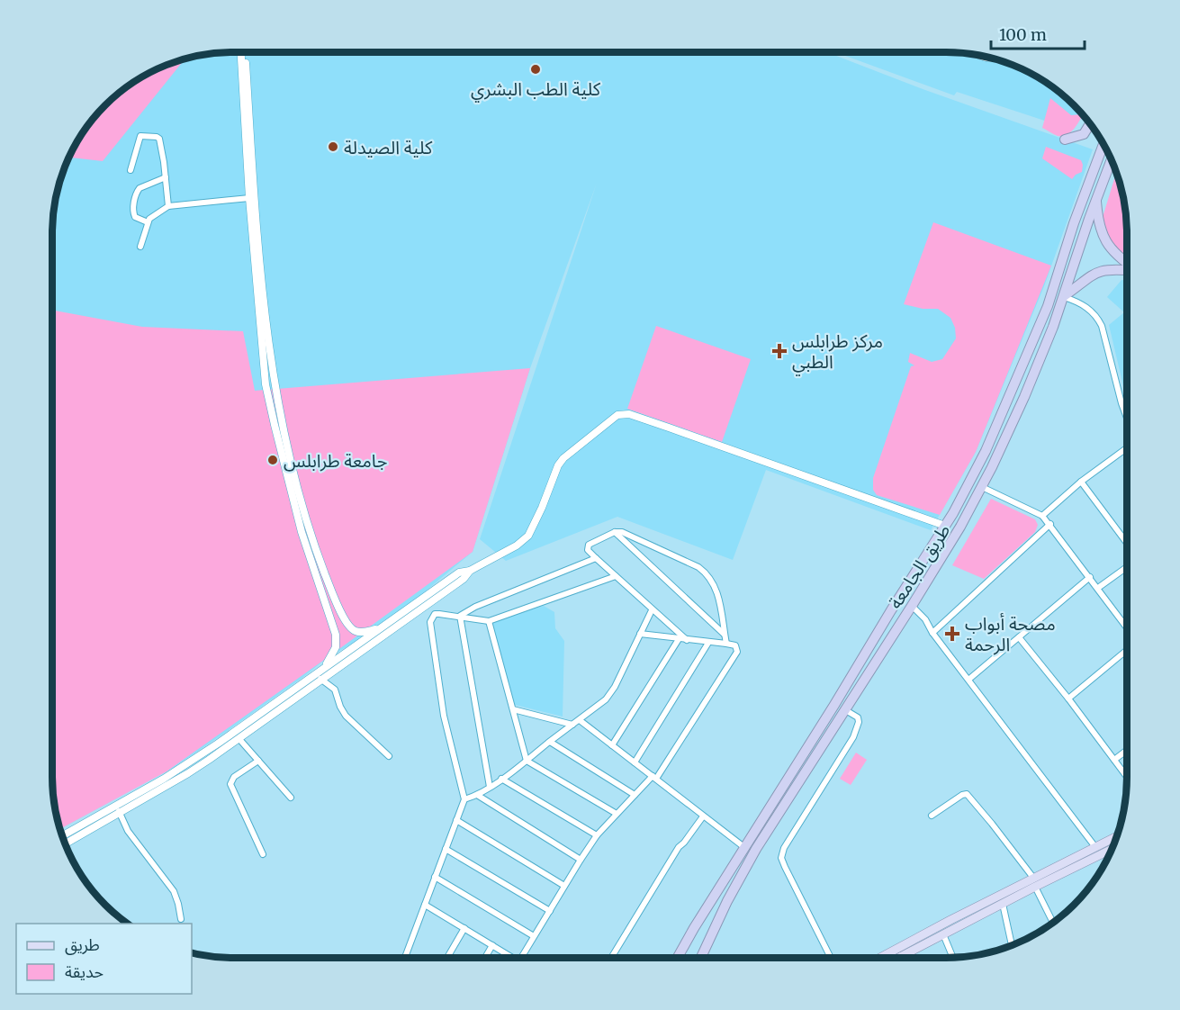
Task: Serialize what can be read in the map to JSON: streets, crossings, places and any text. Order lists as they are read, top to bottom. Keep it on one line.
{"streets":{"highway":["طريق الجامعة"]},"places":{"other":["كلية الطب البشري","كلية الصيدلة","جامعة طرابلس"],"health":["مركز طرابلس الطبي","مصحة أبواب الرحمة"]},"legend":["طريق","حديقة"],"scale_bar":"100 m"}
